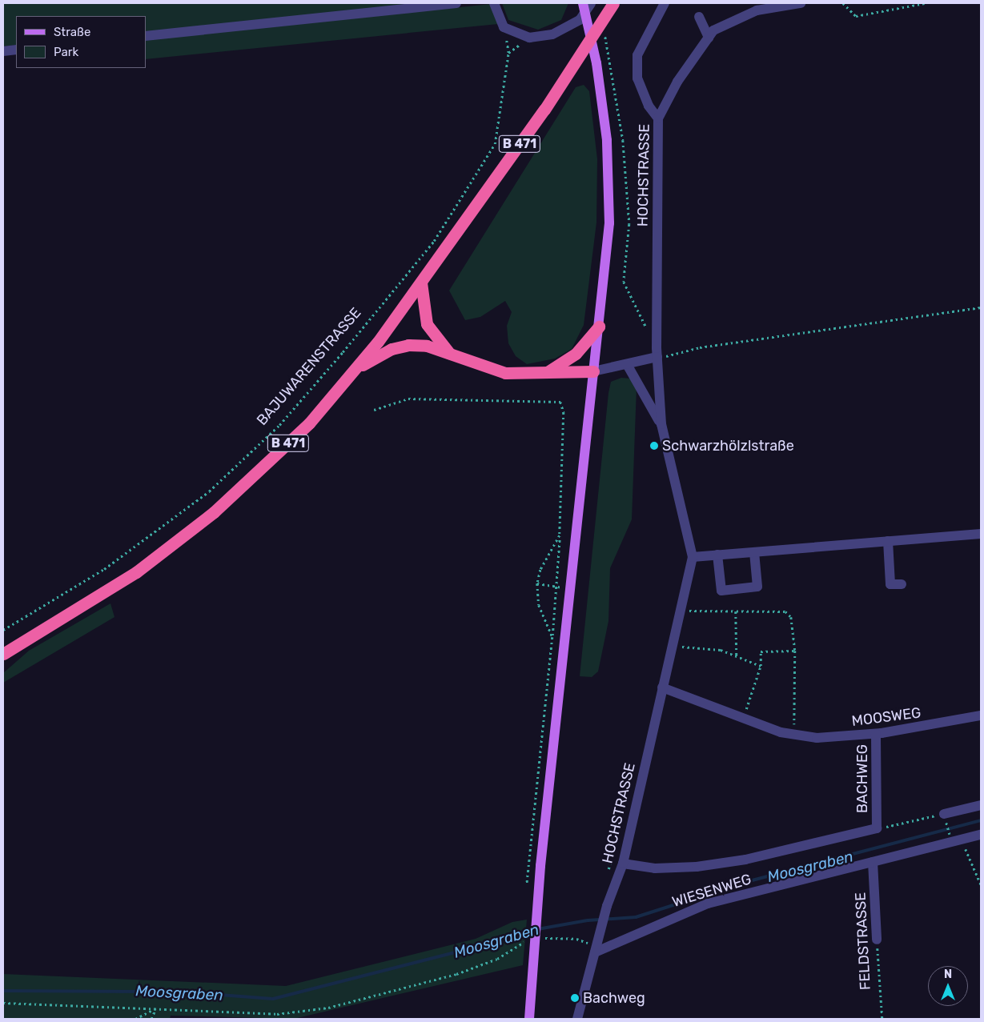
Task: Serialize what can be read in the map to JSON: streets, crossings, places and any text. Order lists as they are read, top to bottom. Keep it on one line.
{"streets":{"highway":["B 471"],"street":["HOCHSTRASSE","MOOSWEG","BACHWEG","WIESENWEG","FELDSTRASSE"],"path":["BAJUWARENSTRASSE"]},"crossings":[["HOCHSTRASSE","MOOSWEG"],["HOCHSTRASSE","BACHWEG"],["HOCHSTRASSE","WIESENWEG"],["MOOSWEG","BACHWEG"],["WIESENWEG","FELDSTRASSE"]],"water":["Moosgraben"],"places":["Schwarzhölzlstraße","Bachweg"],"legend":["Straße","Park"],"north":"top"}
